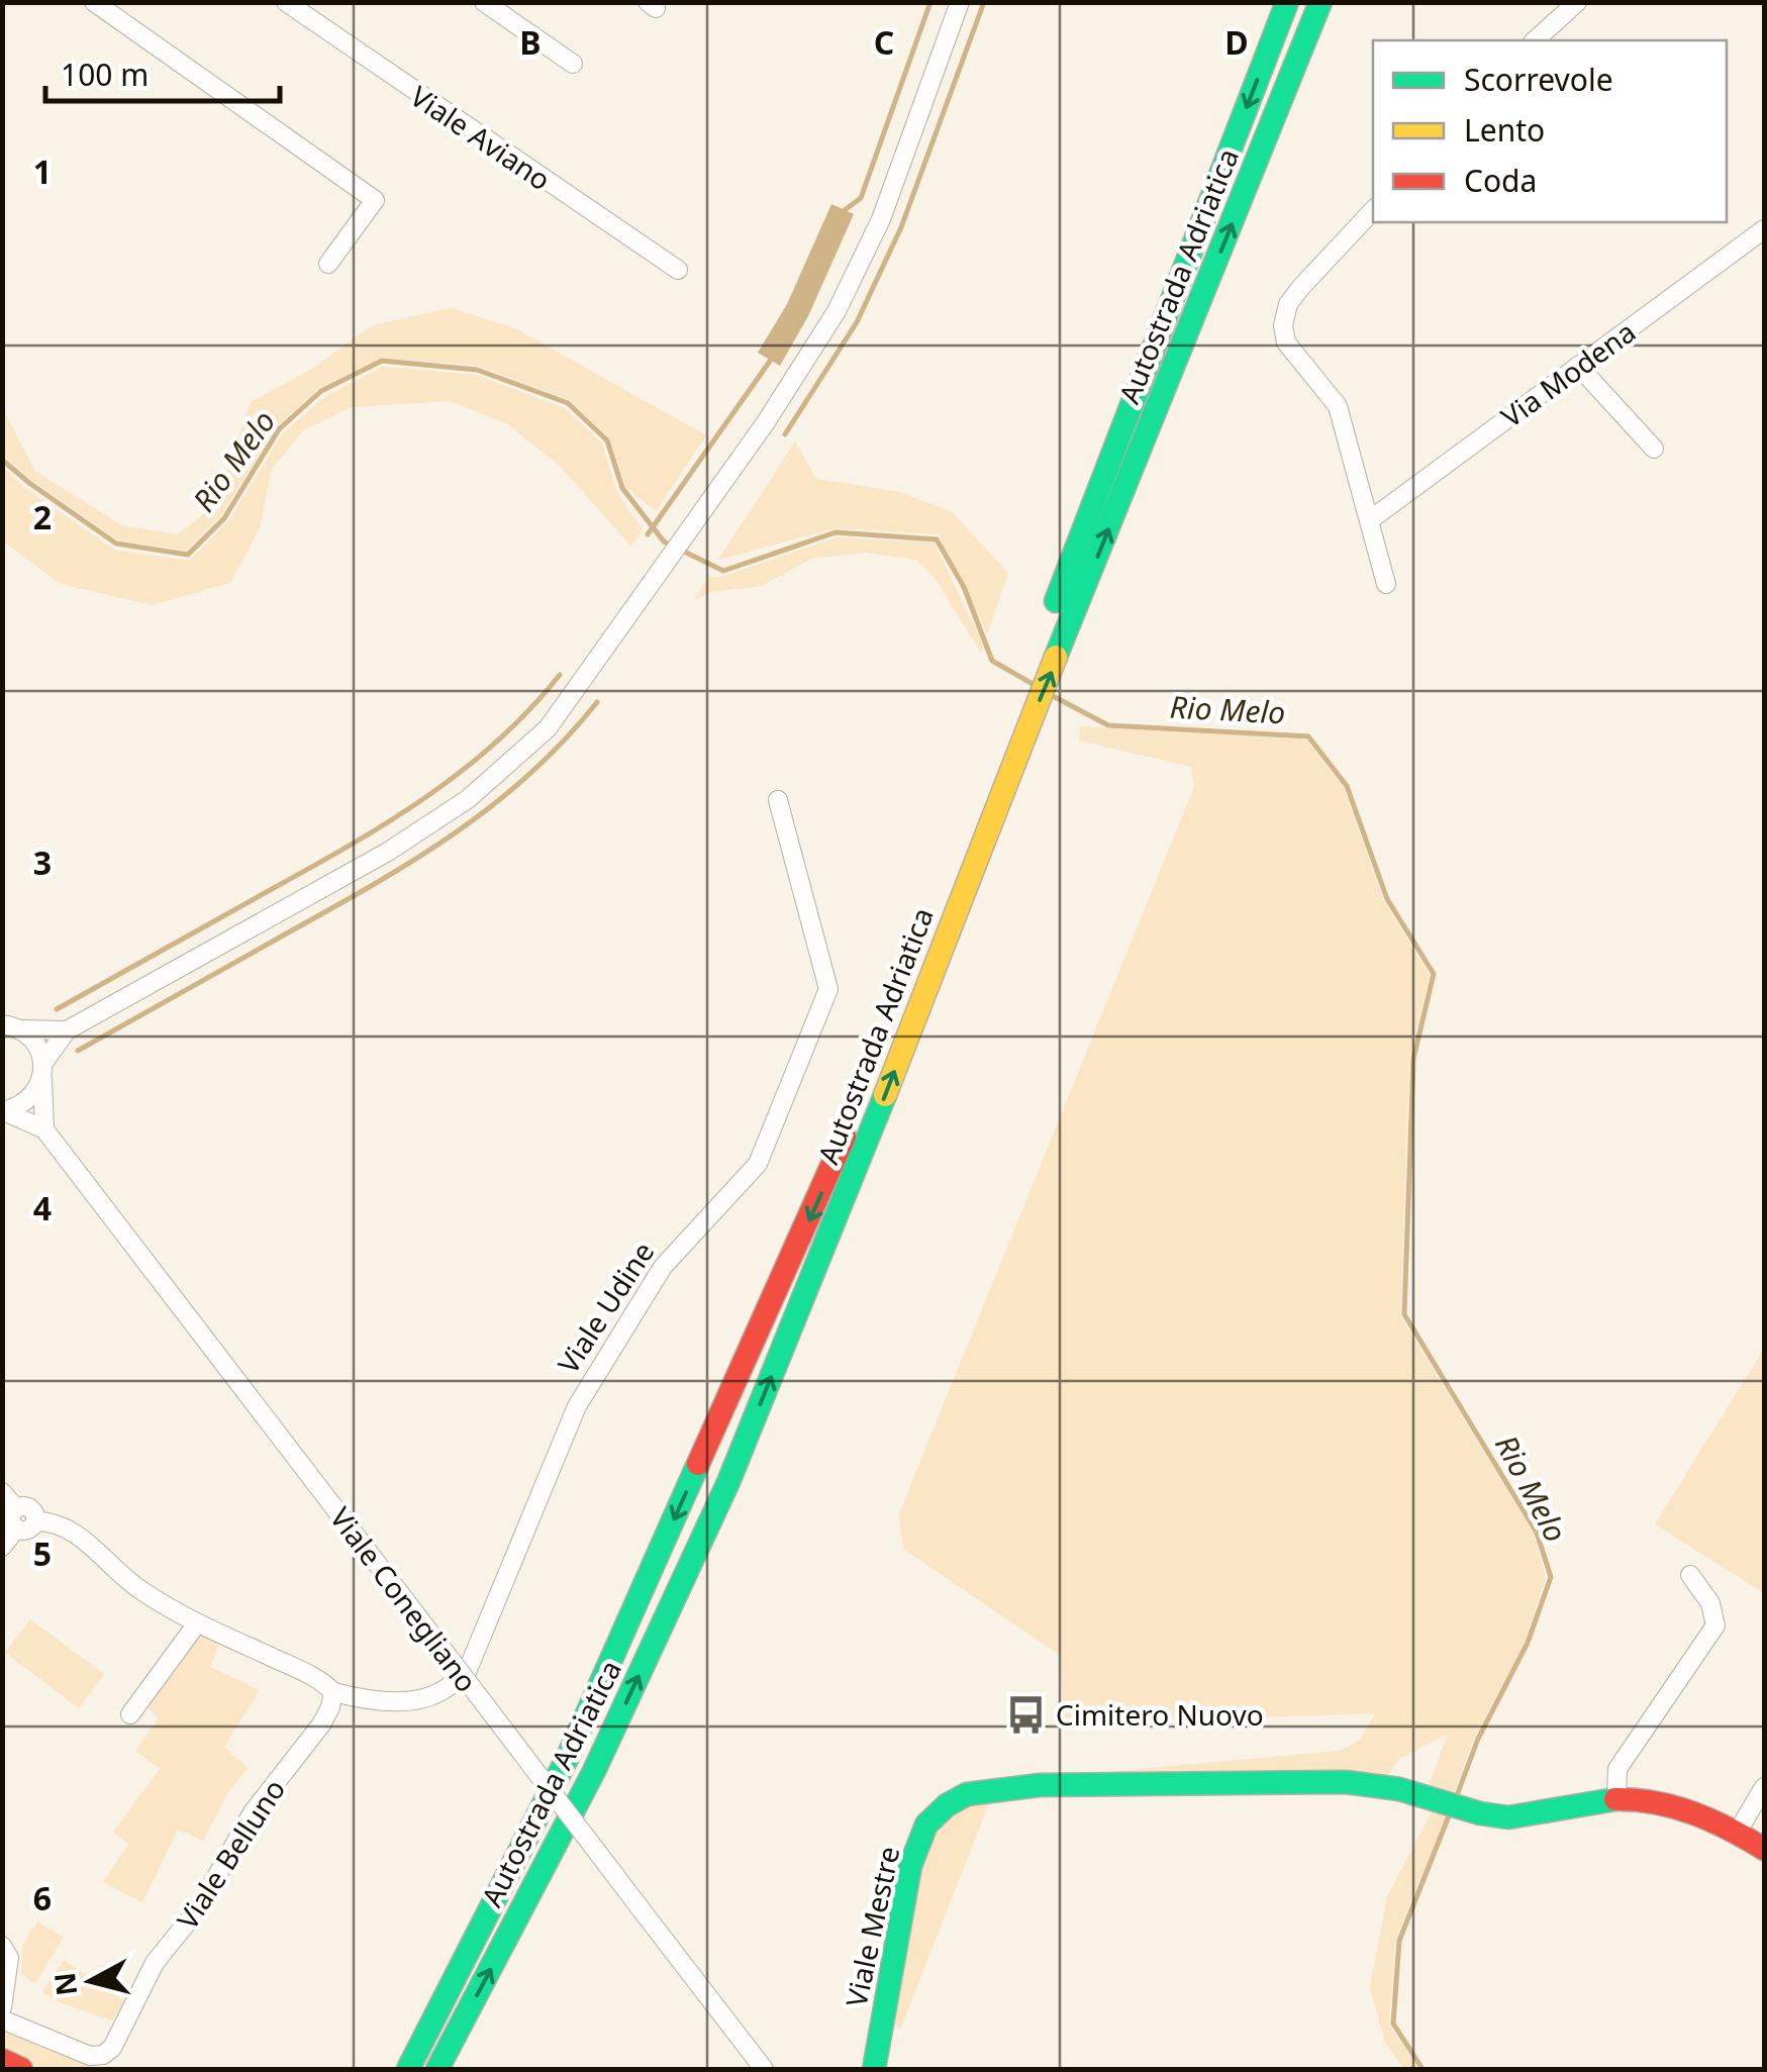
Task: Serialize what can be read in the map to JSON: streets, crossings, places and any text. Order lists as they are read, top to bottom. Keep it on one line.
{"streets":{"main road":["Autostrada Adriatica","Viale Mestre"],"street":["Viale Aviano","Via Modena","Viale Udine","Viale Conegliano","Viale Belluno"]},"crossings":[["Viale Udine","Viale Belluno"]],"water":["Rio Melo"],"places":{"bus stop":["Cimitero Nuovo"]},"legend":["Scorrevole","Lento","Coda"],"scale_bar":"100 m","north":"left","grid":{"columns":["B","C","D"],"rows":["1","2","3","4","5","6"]}}
